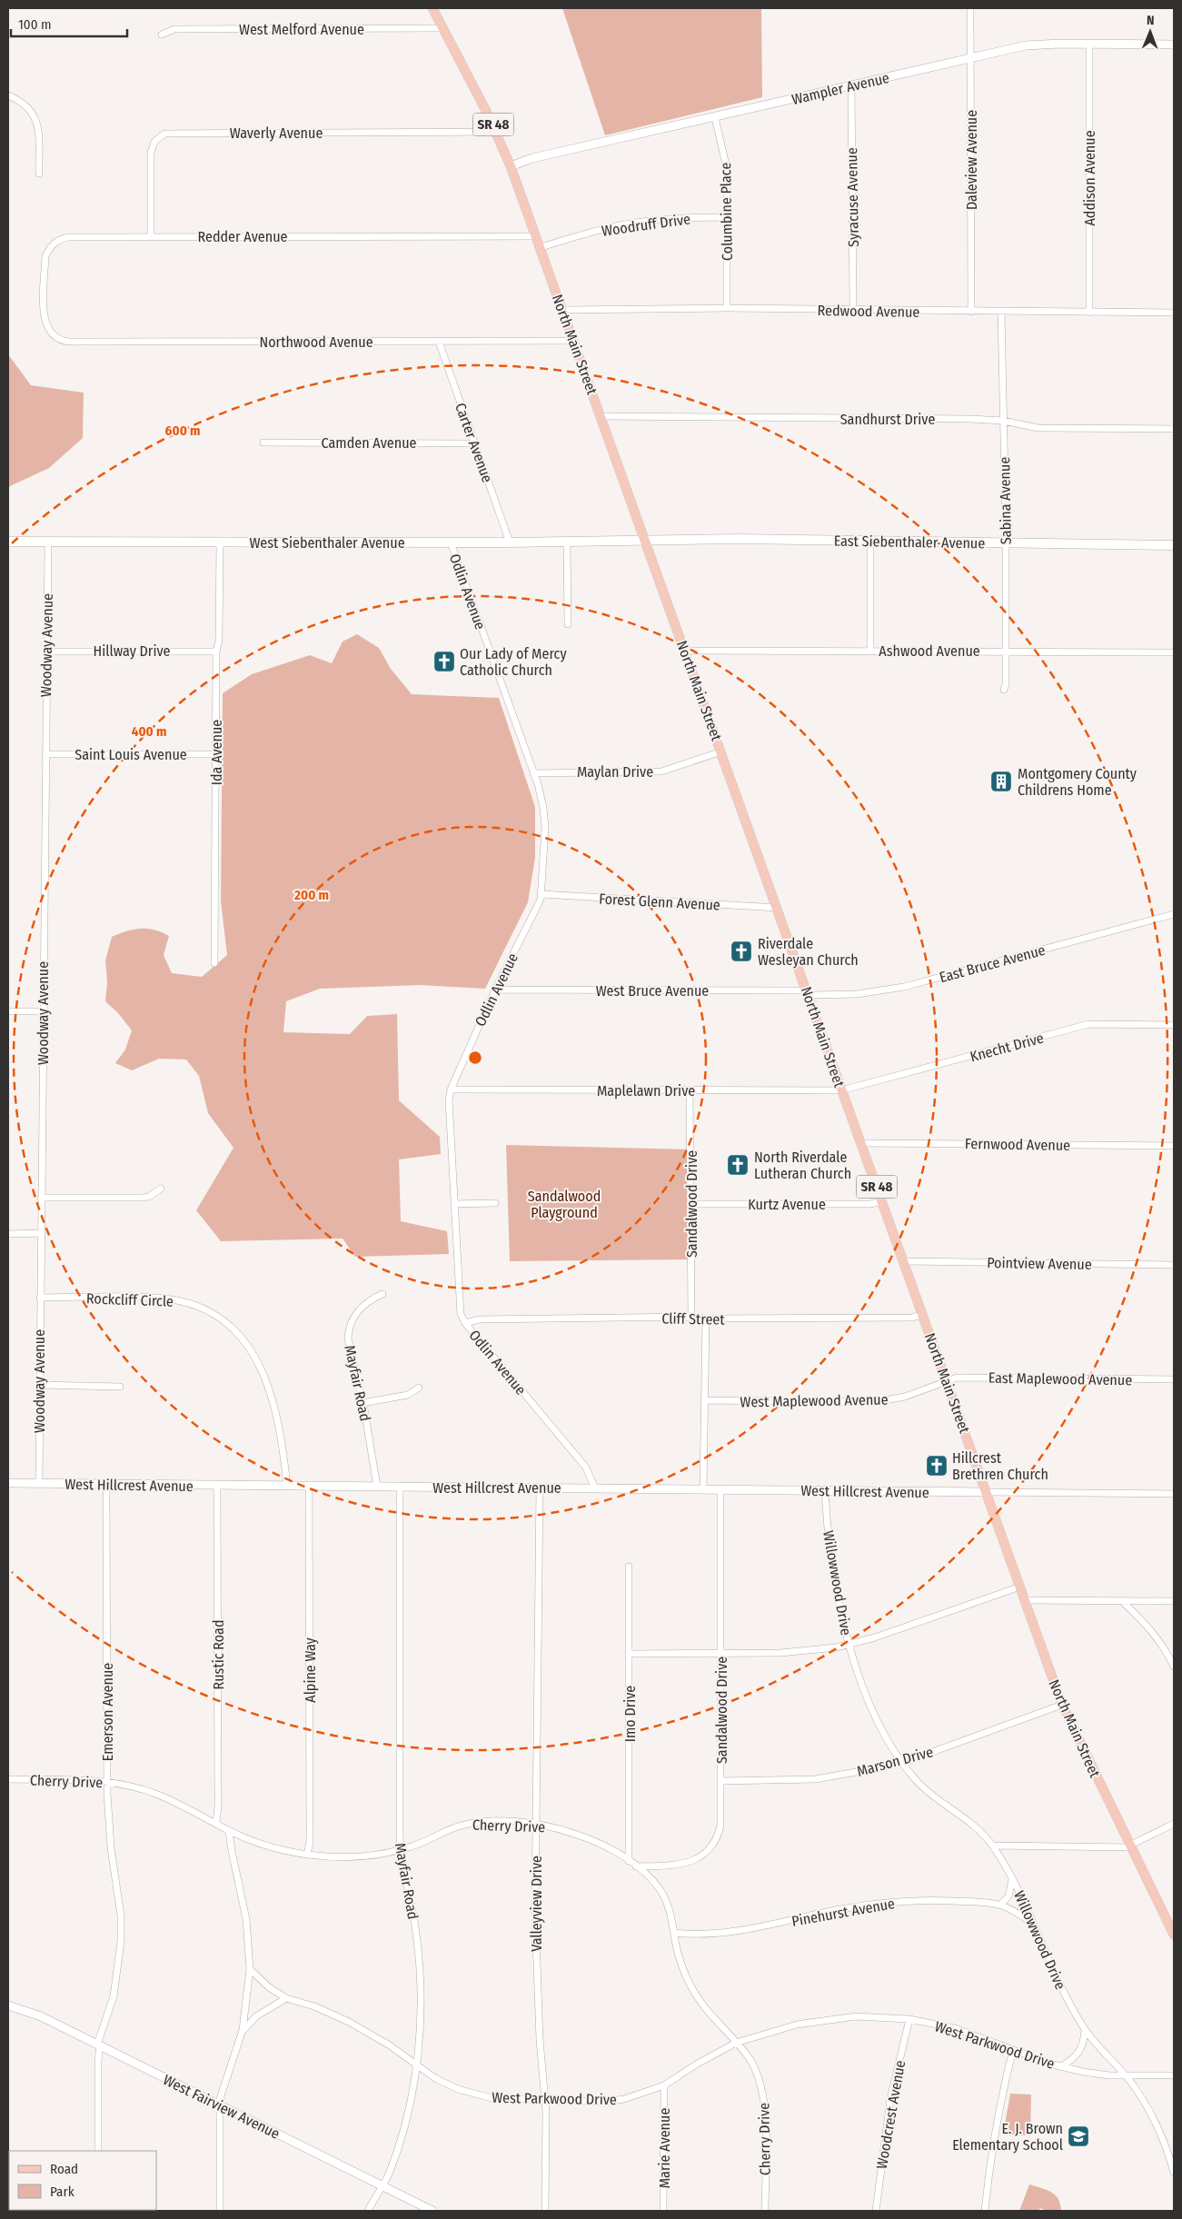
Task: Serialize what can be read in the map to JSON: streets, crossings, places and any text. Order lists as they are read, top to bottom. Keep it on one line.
{"streets":{"main road":["SR 48","North Main Street","East Siebenthaler Avenue","West Siebenthaler Avenue"],"street":["West Melford Avenue","Wampler Avenue","Waverly Avenue","Daleview Avenue","Addison Avenue","Syracuse Avenue","Columbine Place","Woodruff Drive","Redder Avenue","Redwood Avenue","Northwood Avenue","Sandhurst Drive","Camden Avenue","Carter Avenue","Sabina Avenue","Odlin Avenue","Woodway Avenue","Hillway Drive","Ashwood Avenue","Ida Avenue","Saint Louis Avenue","Maylan Drive","Forest Glenn Avenue","East Bruce Avenue","West Bruce Avenue","Knecht Drive","Maplelawn Drive","Fernwood Avenue","Sandalwood Drive","Kurtz Avenue","Pointview Avenue","Rockcliff Circle","Cliff Street","East Maplewood Avenue","Mayfair Road","West Maplewood Avenue","West Hillcrest Avenue","Willowwood Drive","Rustic Road","Alpine Way","Emerson Avenue","Imo Drive","Marson Drive","Cherry Drive","Valleyview Drive","Pinehurst Avenue","West Parkwood Drive","West Fairview Avenue","Woodcrest Avenue","Marie Avenue"]},"crossings":[["West Melford Avenue","North Main Street"],["Wampler Avenue","Daleview Avenue"],["Wampler Avenue","Addison Avenue"],["Wampler Avenue","Syracuse Avenue"],["Wampler Avenue","Columbine Place"],["Wampler Avenue","North Main Street"],["Waverly Avenue","Redder Avenue"],["Waverly Avenue","North Main Street"],["Daleview Avenue","Redwood Avenue"],["Addison Avenue","Redwood Avenue"],["Syracuse Avenue","Redwood Avenue"],["Columbine Place","Woodruff Drive"],["Columbine Place","Redwood Avenue"],["Woodruff Drive","North Main Street"],["Redder Avenue","Northwood Avenue"],["Redder Avenue","North Main Street"],["Redwood Avenue","North Main Street"],["Redwood Avenue","Sabina Avenue"],["Northwood Avenue","North Main Street"],["Northwood Avenue","Carter Avenue"],["North Main Street","Sandhurst Drive"],["North Main Street","East Siebenthaler Avenue"],["North Main Street","West Siebenthaler Avenue"],["North Main Street","Ashwood Avenue"],["North Main Street","Maylan Drive"],["North Main Street","Forest Glenn Avenue"],["North Main Street","East Bruce Avenue"],["North Main Street","West Bruce Avenue"],["North Main Street","Knecht Drive"],["North Main Street","Maplelawn Drive"],["North Main Street","Fernwood Avenue"],["North Main Street","Kurtz Avenue"],["North Main Street","Pointview Avenue"],["North Main Street","Cliff Street"],["North Main Street","East Maplewood Avenue"],["North Main Street","West Maplewood Avenue"],["North Main Street","West Hillcrest Avenue"],["North Main Street","Marson Drive"],["Sandhurst Drive","Sabina Avenue"],["Camden Avenue","Carter Avenue"],["Carter Avenue","West Siebenthaler Avenue"],["Sabina Avenue","East Siebenthaler Avenue"],["Sabina Avenue","Ashwood Avenue"],["East Siebenthaler Avenue","West Siebenthaler Avenue"],["West Siebenthaler Avenue","Odlin Avenue"],["West Siebenthaler Avenue","Woodway Avenue"],["West Siebenthaler Avenue","Ida Avenue"],["Odlin Avenue","Maylan Drive"],["Odlin Avenue","Forest Glenn Avenue"],["Odlin Avenue","West Bruce Avenue"],["Odlin Avenue","Maplelawn Drive"],["Odlin Avenue","Cliff Street"],["Odlin Avenue","West Hillcrest Avenue"],["Woodway Avenue","Hillway Drive"],["Woodway Avenue","Saint Louis Avenue"],["Woodway Avenue","Rockcliff Circle"],["Woodway Avenue","West Hillcrest Avenue"],["Hillway Drive","Ida Avenue"],["Ida Avenue","Saint Louis Avenue"],["East Bruce Avenue","West Bruce Avenue"],["Knecht Drive","Maplelawn Drive"],["Maplelawn Drive","Sandalwood Drive"],["Sandalwood Drive","Kurtz Avenue"],["Sandalwood Drive","Cliff Street"],["Sandalwood Drive","West Hillcrest Avenue"],["Sandalwood Drive","Marson Drive"],["Sandalwood Drive","Cherry Drive"],["Rockcliff Circle","West Hillcrest Avenue"],["East Maplewood Avenue","West Maplewood Avenue"],["Mayfair Road","West Hillcrest Avenue"],["Mayfair Road","Cherry Drive"],["Mayfair Road","West Parkwood Drive"],["Mayfair Road","West Fairview Avenue"],["West Hillcrest Avenue","Willowwood Drive"],["West Hillcrest Avenue","Rustic Road"],["West Hillcrest Avenue","Alpine Way"],["West Hillcrest Avenue","Emerson Avenue"],["West Hillcrest Avenue","Valleyview Drive"],["Willowwood Drive","Marson Drive"],["Willowwood Drive","Pinehurst Avenue"],["Willowwood Drive","West Parkwood Drive"],["Rustic Road","Cherry Drive"],["Alpine Way","Cherry Drive"],["Emerson Avenue","Cherry Drive"],["Emerson Avenue","West Fairview Avenue"],["Imo Drive","Cherry Drive"],["Cherry Drive","Valleyview Drive"],["Cherry Drive","Pinehurst Avenue"],["Cherry Drive","West Parkwood Drive"],["Valleyview Drive","West Parkwood Drive"],["West Parkwood Drive","Woodcrest Avenue"],["West Parkwood Drive","Marie Avenue"]],"parks":["Sandalwood Playground"],"places":{"church":["Our Lady of Mercy Catholic Church","Riverdale Wesleyan Church","North Riverdale Lutheran Church","Hillcrest Brethren Church"],"building":["Montgomery County Childrens Home"],"school or university":["E. J. Brown Elementary School"]},"legend":["Road","Park"],"scale_bar":"100 m","north":"top","rings":["600 m","400 m","200 m"]}
